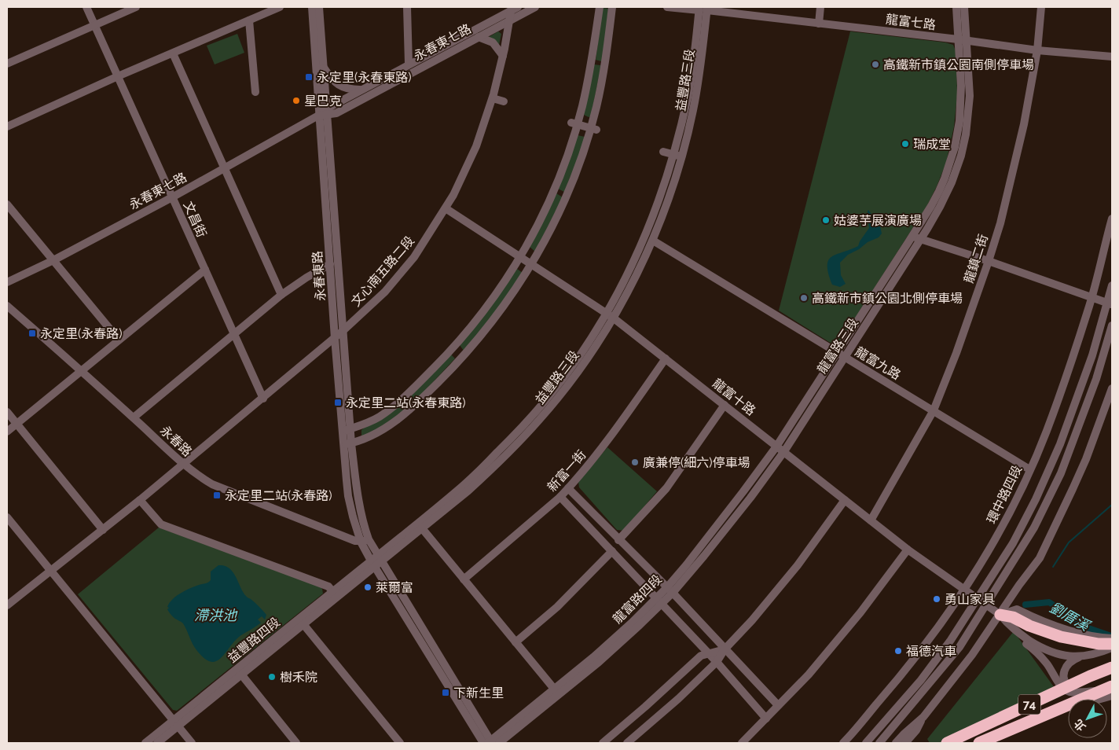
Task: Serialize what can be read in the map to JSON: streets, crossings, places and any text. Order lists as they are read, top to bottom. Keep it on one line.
{"streets":{"highway":["74"],"street":["龍富七路","永春東七路","益豐路三段","文昌街","龍鎮二街","文心南五路二段","永春東路","龍富路三段","龍富九路","龍富十路","永春路","新富一街","環中路四段","龍富路四段","益豐路四段"]},"crossings":[["龍富七路","益豐路三段"],["龍富七路","龍鎮二街"],["龍富七路","龍富路三段"],["永春東七路","文昌街"],["永春東七路","文心南五路二段"],["永春東七路","永春東路"],["益豐路三段","龍富九路"],["益豐路三段","龍富十路"],["益豐路三段","益豐路四段"],["文昌街","文心南五路二段"],["龍鎮二街","龍富九路"],["龍鎮二街","龍富十路"],["文心南五路二段","永春東路"],["文心南五路二段","龍富十路"],["文心南五路二段","永春路"],["永春東路","永春路"],["龍富路三段","龍富九路"],["龍富路三段","龍富十路"],["龍富路三段","龍富路四段"],["龍富九路","環中路四段"],["龍富十路","新富一街"],["龍富十路","環中路四段"],["龍富十路","龍富路四段"]],"water":["滯洪池","劉厝溪"],"places":{"other":["高鐵新市鎮公園南側停車場","星巴克","瑞成堂","姑婆芋展演廣場","高鐵新市鎮公園北側停車場","廣兼停(細六)停車場","萊爾富","勇山家具","福德汽車","樹禾院"],"transit":["永定里(永春東路)","永定里(永春路)","永定里二站(永春東路)","永定里二站(永春路)","下新生里"]},"north":"bottom left"}
